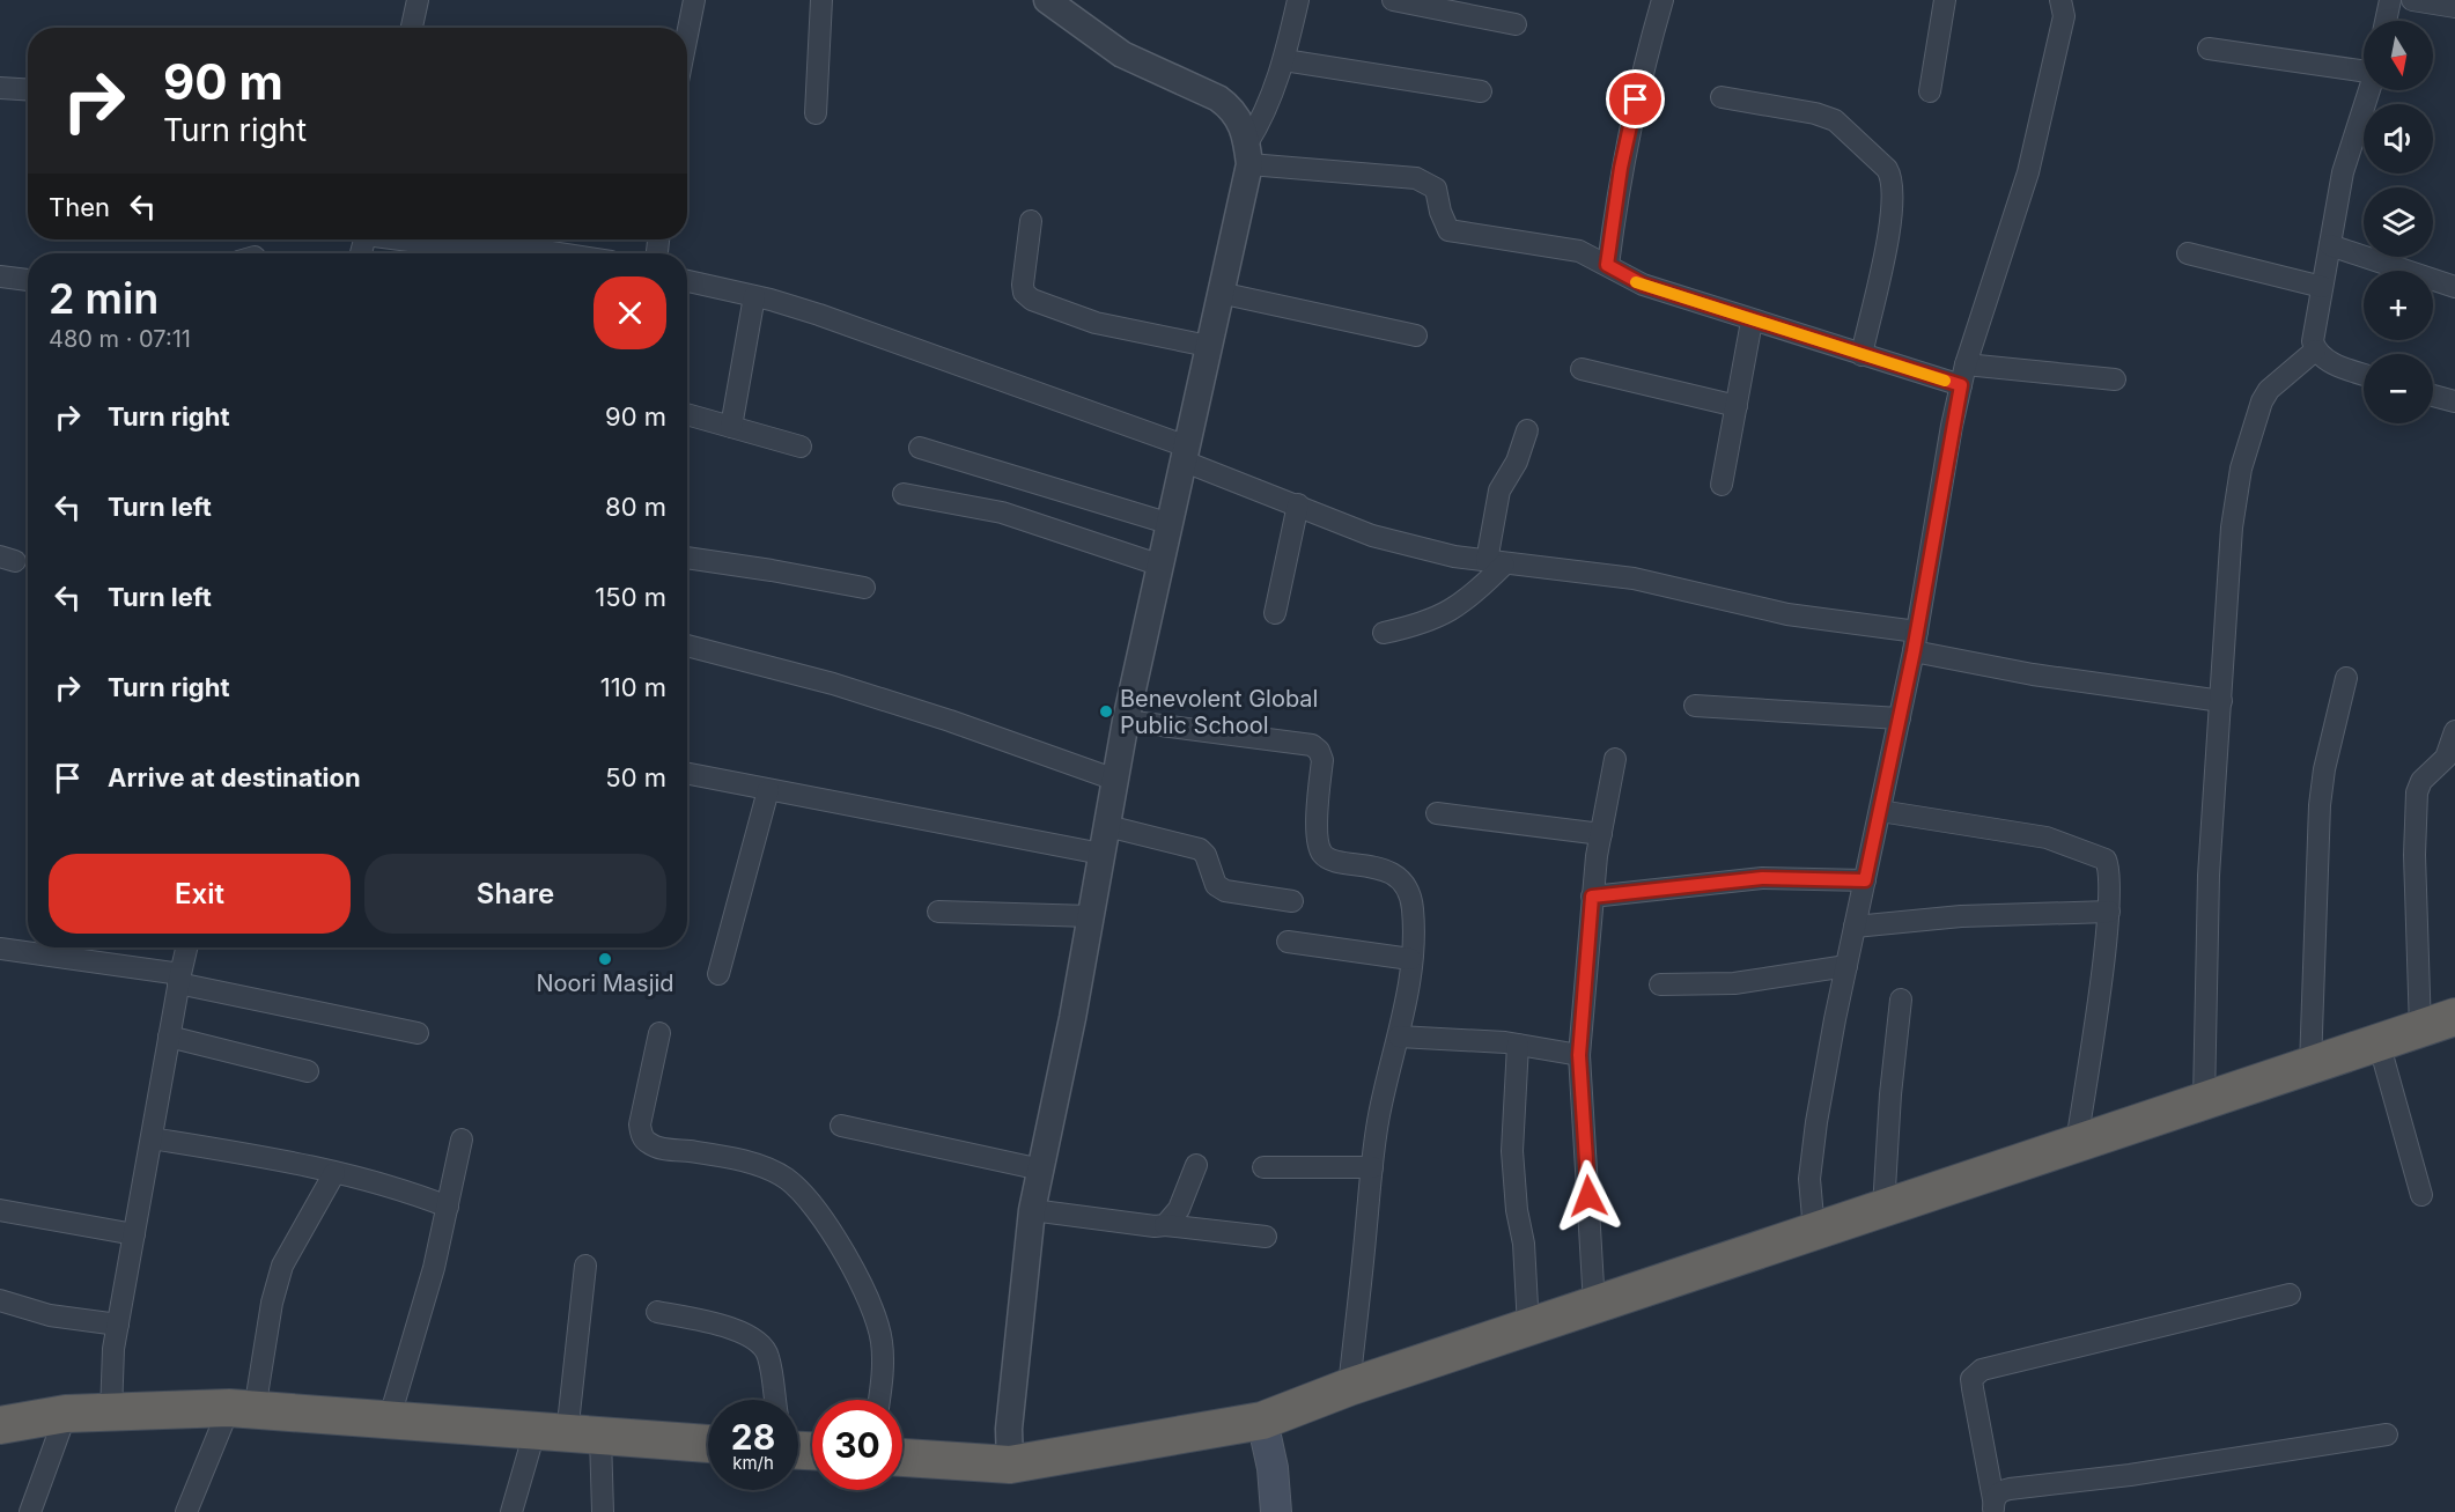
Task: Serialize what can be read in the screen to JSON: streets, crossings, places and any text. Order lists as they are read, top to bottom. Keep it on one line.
{"places":["Benevolent Global Public School","Noori Masjid"],"north":"bottom","page":{"map_buttons":["+","−"],"turn":["90 m","Turn right"],"then":"Then","heading":["2 min","480 m · 07:11"],"list":[{"name":"Turn right","value":"90 m"},{"name":"Turn left","value":"80 m"},{"name":"Turn left","value":"150 m"},{"name":"Turn right","value":"110 m"},{"name":"Arrive at destination","value":"50 m"}],"buttons":["Exit","Share"],"speed":"28 km/h","limit":"30"}}
